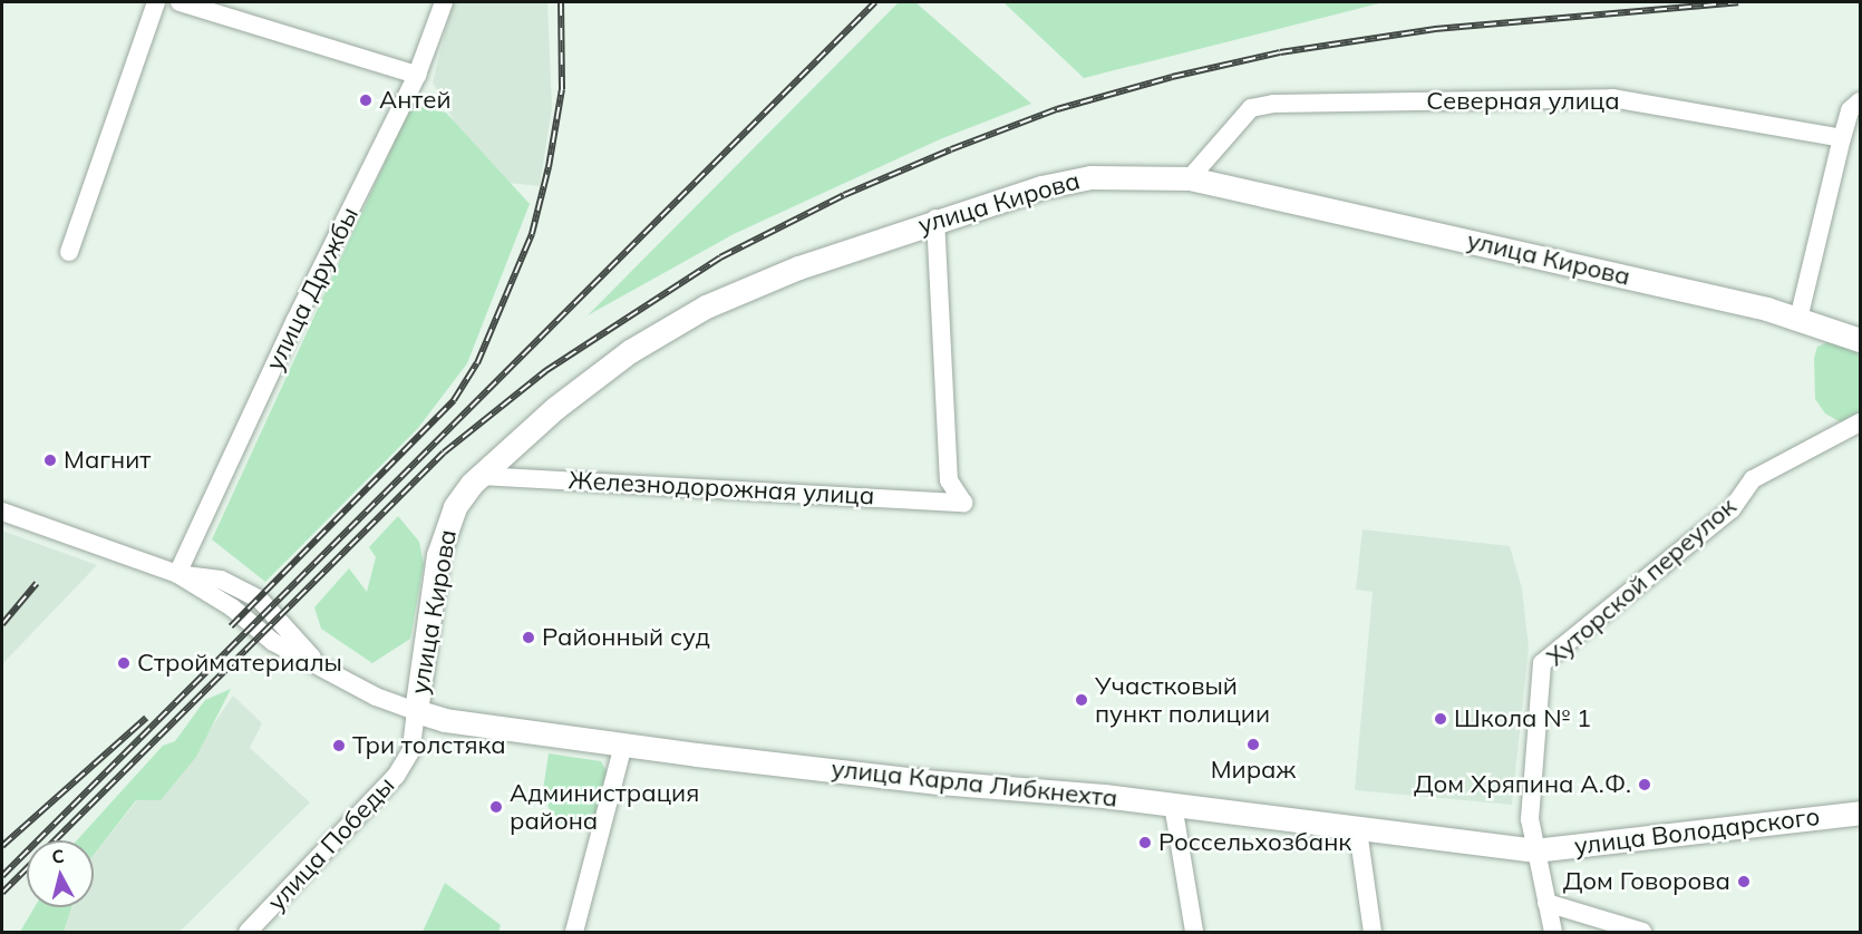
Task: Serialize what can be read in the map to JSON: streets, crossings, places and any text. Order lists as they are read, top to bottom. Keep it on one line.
{"streets":{"main road":["улица Кирова","улица Карла Либкнехта","улица Володарского"],"street":["Северная улица","улица Дружбы","Железнодорожная улица","Хуторской переулок","улица Победы"]},"crossings":[["Северная улица","улица Кирова"],["улица Кирова","Железнодорожная улица"],["улица Кирова","улица Карла Либкнехта"],["улица Кирова","улица Победы"],["Хуторской переулок","улица Карла Либкнехта"],["Хуторской переулок","улица Володарского"],["улица Карла Либкнехта","улица Володарского"],["улица Карла Либкнехта","улица Победы"]],"places":["Антей","Магнит","Районный суд","Стройматериалы","Участковый пункт полиции","Школа № 1","Мираж","Три толстяка","Дом Хряпина А.Ф.","Администрация района","Россельхозбанк","Дом Говорова"],"north":"top"}
